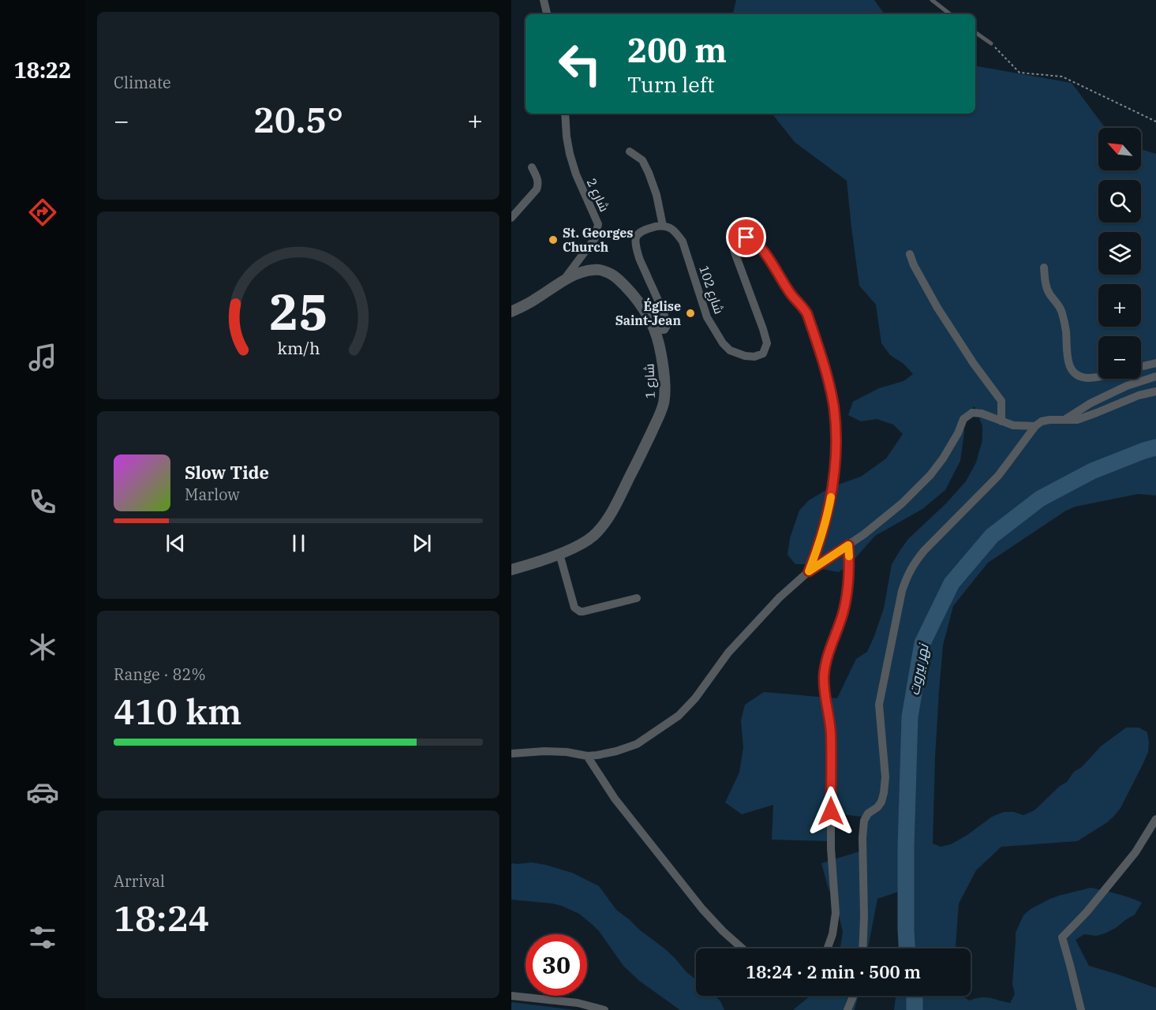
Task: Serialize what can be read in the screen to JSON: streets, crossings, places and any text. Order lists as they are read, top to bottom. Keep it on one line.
{"streets":{"street":["شارع 2","شارع 102","شارع 1"]},"crossings":[["شارع 2","شارع 1"]],"water":["نهر بيروت"],"places":["St. Georges Church","Église Saint-Jean"],"north":"top left","page":{"tabs":"18:22","tile":["Climate",["Range · 82%","410 km"],["Arrival","18:24"]],"turn":["200 m","Turn left"],"heat":["−","20.5°","+"],"map_buttons":["+","−"],"song":["Slow Tide","Marlow"],"limit":"30","trip":"18:24 · 2 min · 500 m","gauge":["25","km/h"]}}
